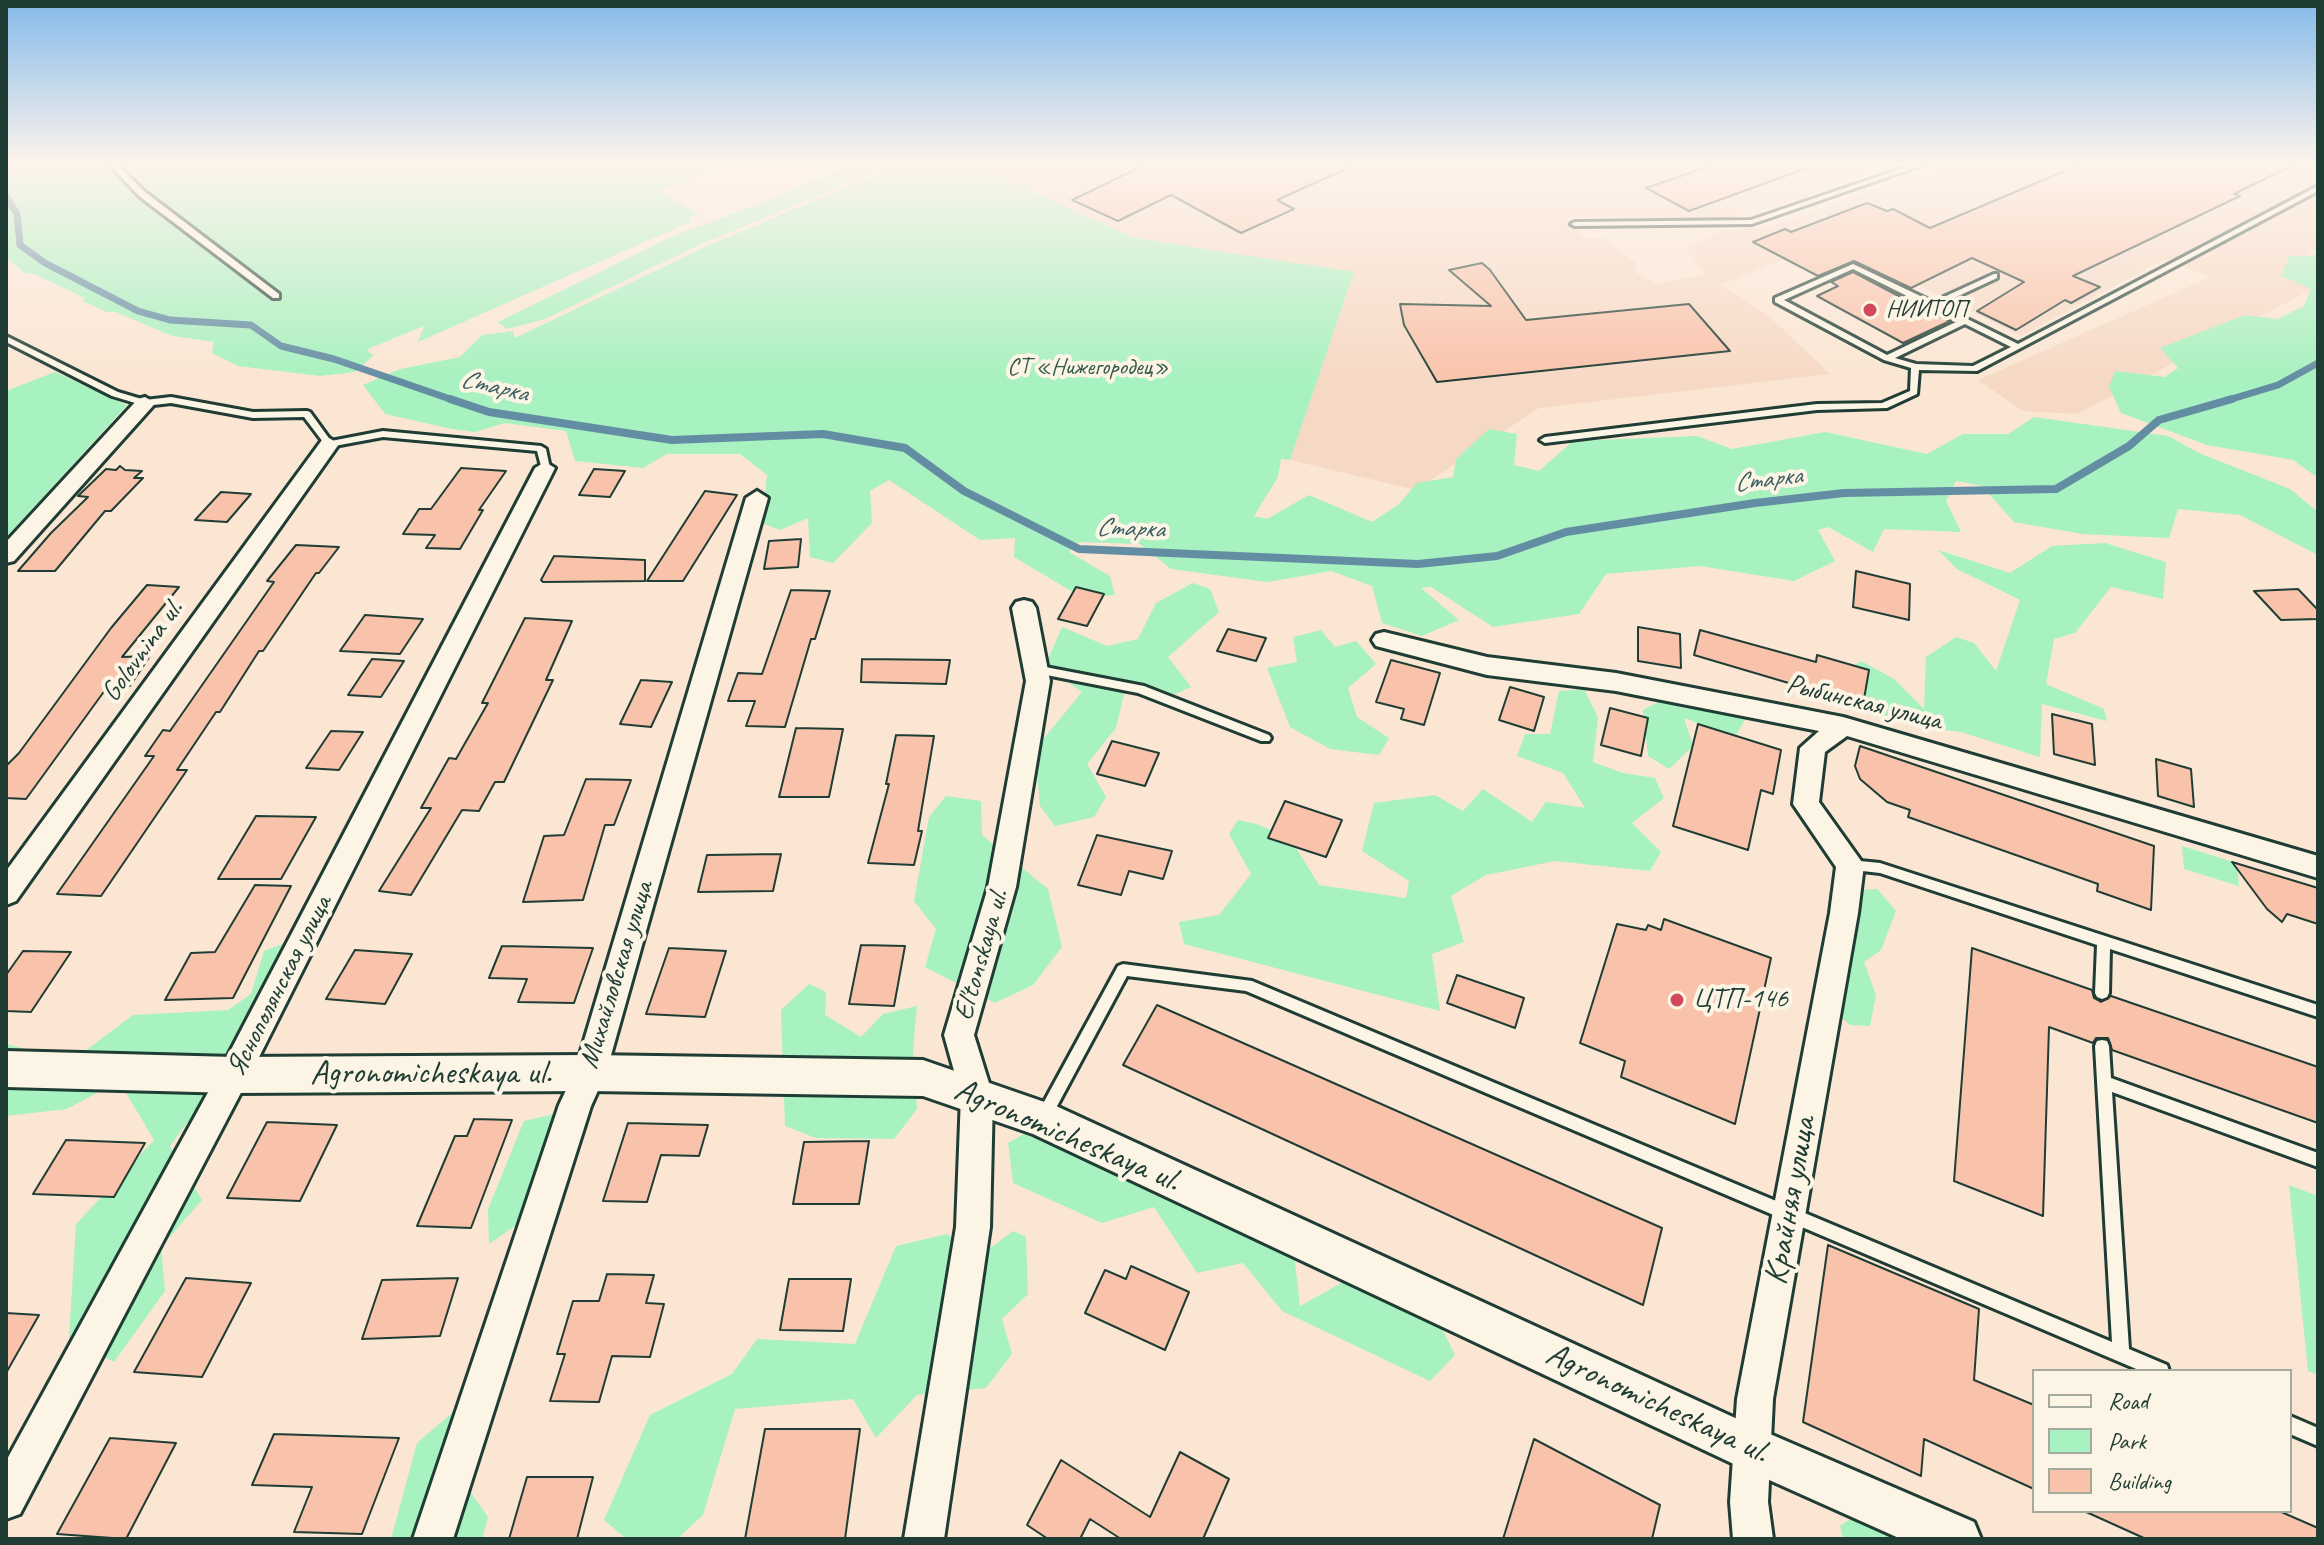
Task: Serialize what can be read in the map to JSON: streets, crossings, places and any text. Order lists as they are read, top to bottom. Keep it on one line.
{"streets":{"street":["Golovnina ul.","Рыбинская улица","El'tonskaya ul.","Михайловская улица","Яснополянская улица","Agronomicheskaya ul.","Крайняя улица"]},"crossings":[["El'tonskaya ul.","Agronomicheskaya ul."],["Михайловская улица","Agronomicheskaya ul."],["Яснополянская улица","Agronomicheskaya ul."],["Agronomicheskaya ul.","Крайняя улица"]],"water":["Старка"],"parks":["СТ «Нижегородец»"],"places":["НИИТОП","ЦТП-146"],"legend":["Road","Park","Building"]}
